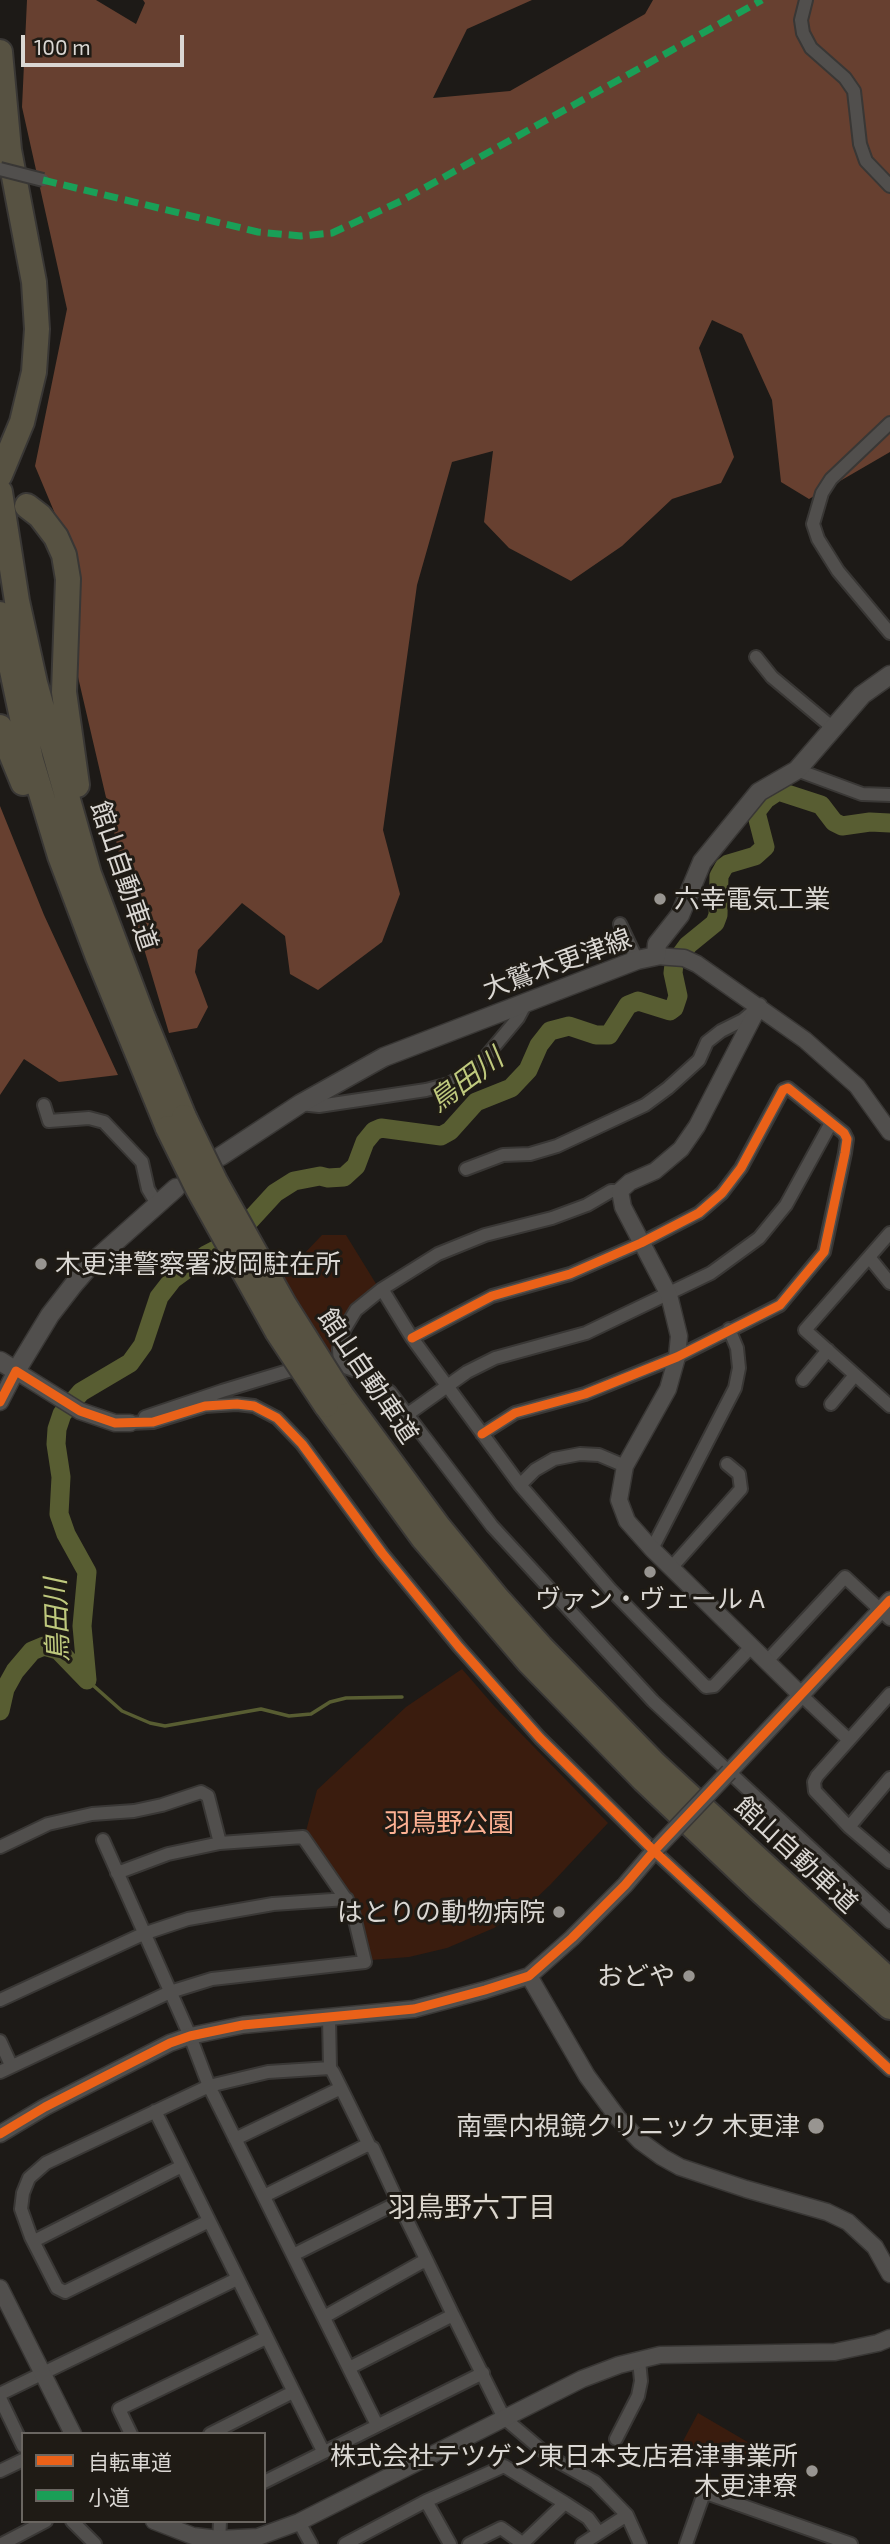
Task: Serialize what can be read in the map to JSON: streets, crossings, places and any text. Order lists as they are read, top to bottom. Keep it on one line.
{"streets":{"highway":["館山自動車道"],"main road":["大鷲木更津線"]},"districts":["羽鳥野六丁目"],"water":["鳥田川"],"parks":["羽鳥野公園"],"places":["六幸電気工業","木更津警察署波岡駐在所","ヴァン・ヴェール A","はとりの動物病院","おどや","南雲内視鏡クリニック 木更津","株式会社テツゲン東日本支店君津事業所 木更津寮"],"legend":["自転車道","小道"],"scale_bar":"100 m"}
